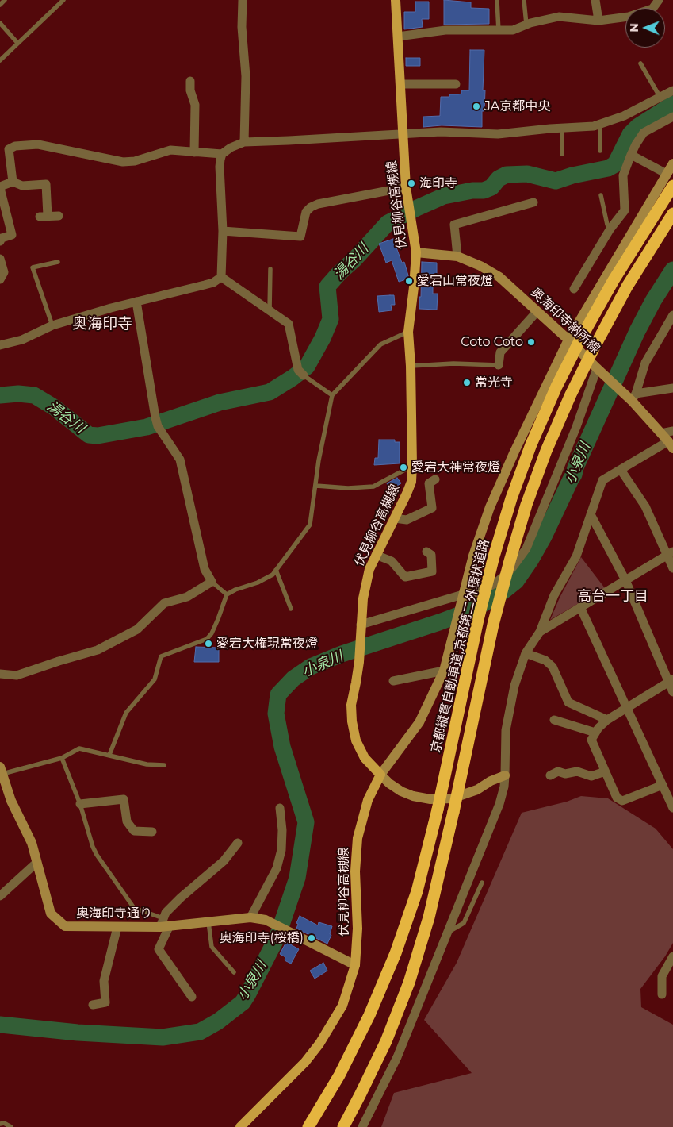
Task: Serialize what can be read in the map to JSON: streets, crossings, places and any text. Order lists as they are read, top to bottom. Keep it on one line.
{"streets":{"highway":["京都縦貫自動車道;京都第二外環状道路"],"main road":["伏見柳谷高槻線"],"street":["奥海印寺納所線","奥海印寺通り"]},"crossings":[["伏見柳谷高槻線","奥海印寺納所線"],["伏見柳谷高槻線","奥海印寺通り"]],"districts":["奥海印寺","高台一丁目"],"water":["湯谷川","小泉川"],"places":["JA京都中央","海印寺","愛宕山常夜燈","Coto Coto","常光寺","愛宕大神常夜燈","愛宕大権現常夜燈","奥海印寺(桜橋)"],"north":"left"}
